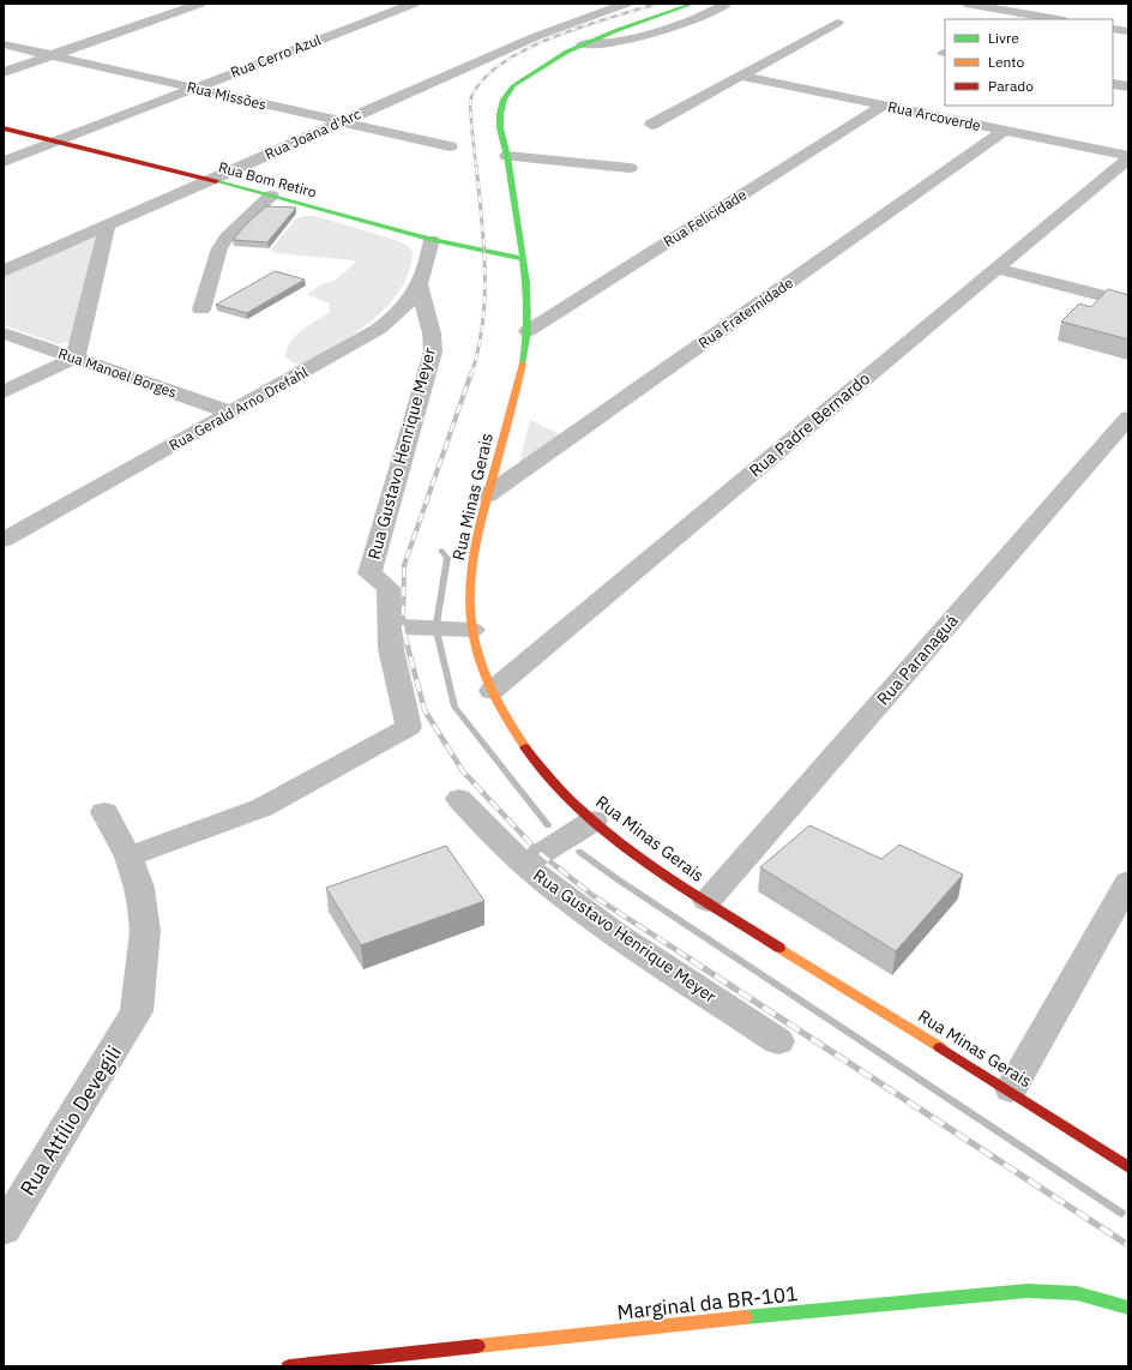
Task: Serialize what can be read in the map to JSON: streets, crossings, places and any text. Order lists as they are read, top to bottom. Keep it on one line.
{"streets":{"main road":["Rua Bom Retiro","Rua Minas Gerais","Marginal da BR-101"],"street":["Rua Cerro Azul","Rua Missões","Rua Arcoverde","Rua Joana d'Arc","Rua Felicidade","Rua Fraternidade","Rua Manoel Borges","Rua Gerald Arno Drefahl","Rua Padre Bernardo","Rua Gustavo Henrique Meyer","Rua Paranaguá","Rua Attílio Devegili"]},"crossings":[["Rua Cerro Azul","Rua Missões"],["Rua Cerro Azul","Rua Bom Retiro"],["Rua Missões","Rua Joana d'Arc"],["Rua Arcoverde","Rua Felicidade"],["Rua Arcoverde","Rua Fraternidade"],["Rua Arcoverde","Rua Padre Bernardo"],["Rua Joana d'Arc","Rua Bom Retiro"],["Rua Bom Retiro","Rua Gerald Arno Drefahl"],["Rua Bom Retiro","Rua Minas Gerais"],["Rua Felicidade","Rua Minas Gerais"],["Rua Fraternidade","Rua Minas Gerais"],["Rua Manoel Borges","Rua Gerald Arno Drefahl"],["Rua Gerald Arno Drefahl","Rua Gustavo Henrique Meyer"],["Rua Padre Bernardo","Rua Minas Gerais"],["Rua Gustavo Henrique Meyer","Rua Attílio Devegili"],["Rua Minas Gerais","Rua Paranaguá"]],"legend":["Livre","Lento","Parado"]}
